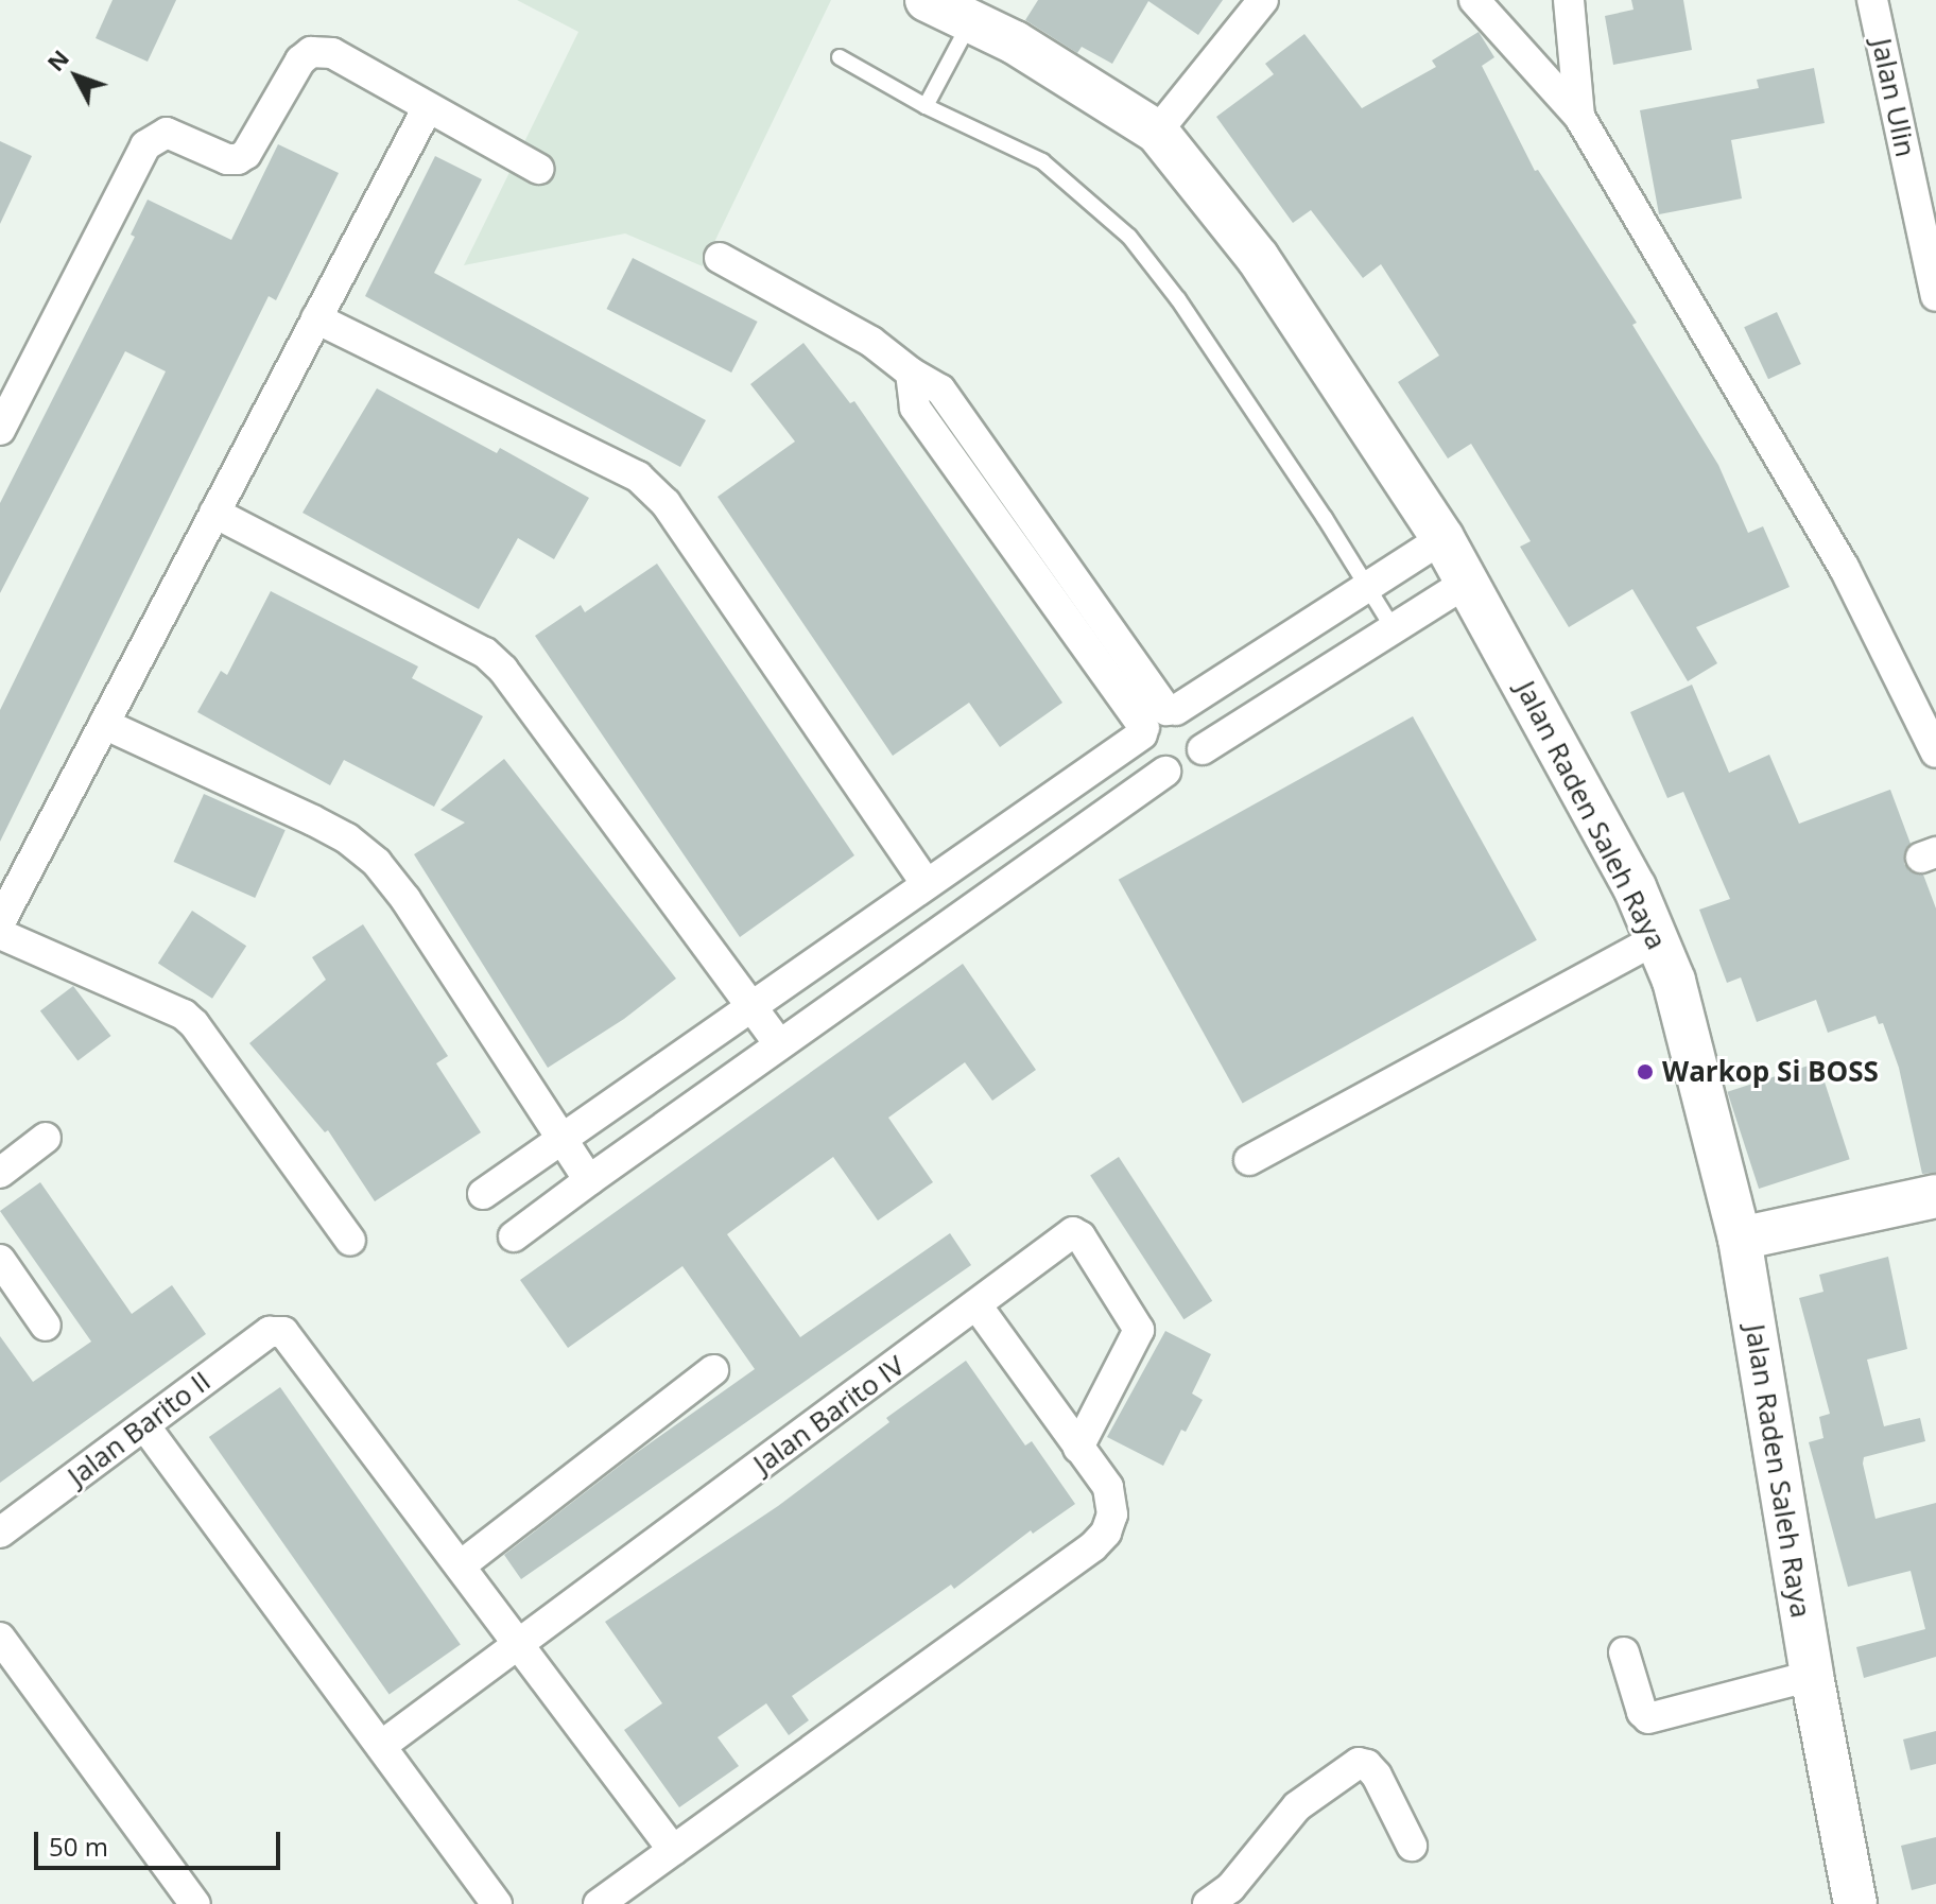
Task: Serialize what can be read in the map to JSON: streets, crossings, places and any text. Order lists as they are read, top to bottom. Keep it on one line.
{"streets":{"main road":["Jalan Raden Saleh Raya"],"street":["Jalan Ulin","Jalan Barito IV","Jalan Barito II"]},"places":["Warkop Si BOSS"],"scale_bar":"50 m","north":"top left"}
